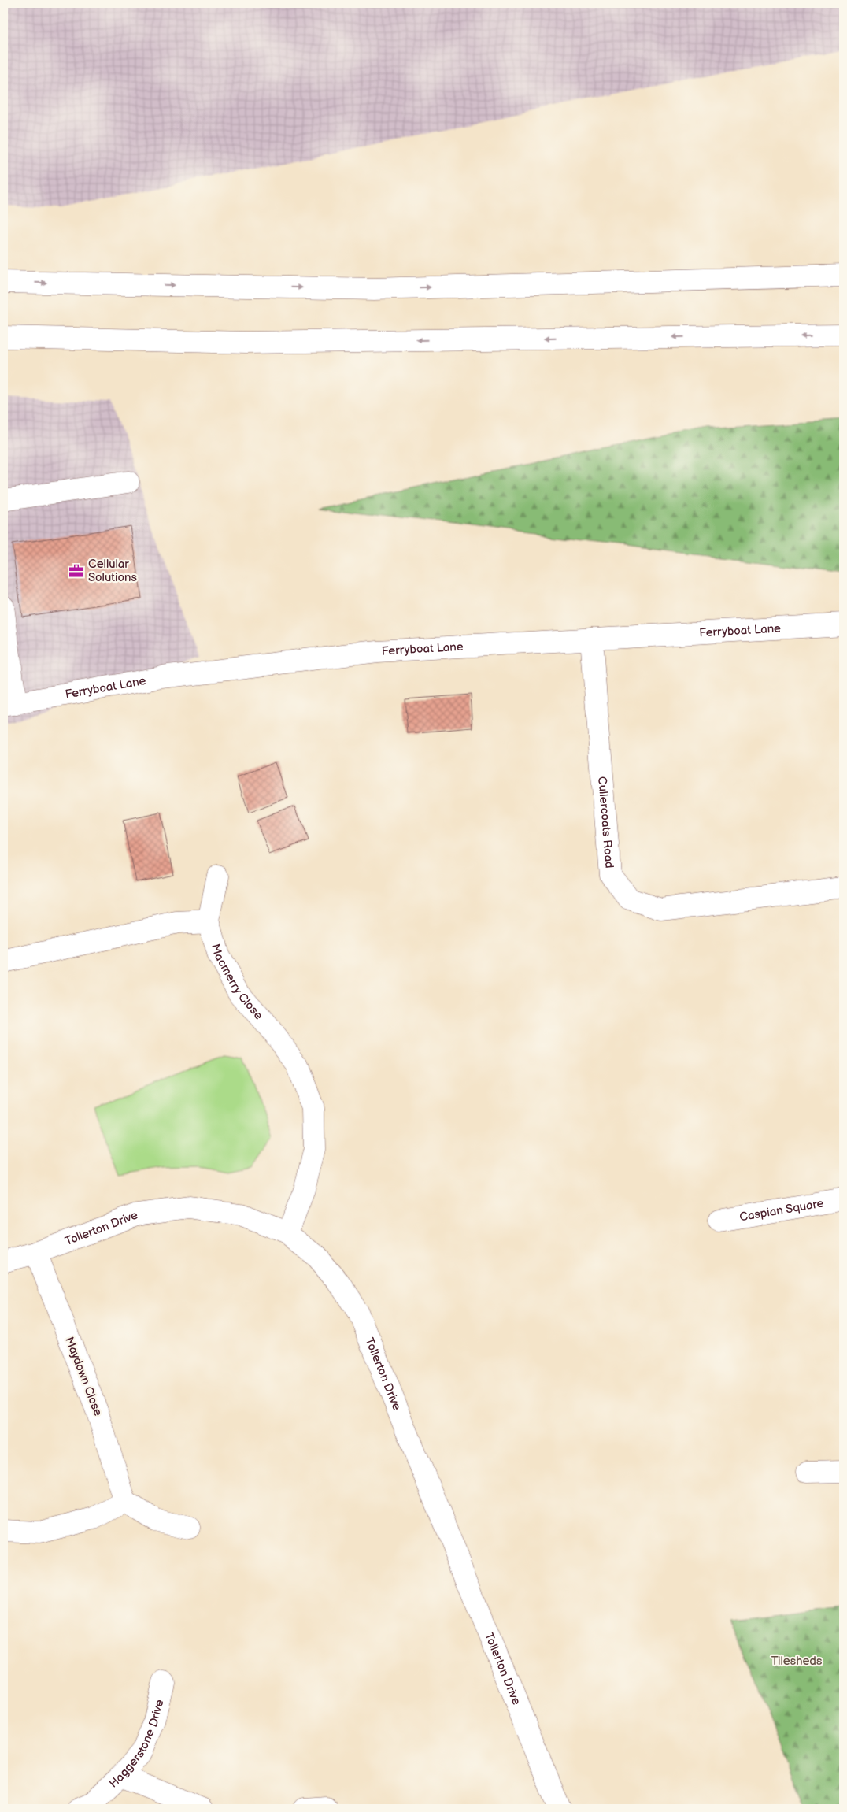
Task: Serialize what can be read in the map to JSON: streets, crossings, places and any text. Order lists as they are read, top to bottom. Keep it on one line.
{"streets":{"main road":["Ferryboat Lane","Cullercoats Road","Macmerry Close","Caspian Square","Tollerton Drive","Maydown Close","Haggerstone Drive"]},"crossings":[["Ferryboat Lane","Cullercoats Road"],["Macmerry Close","Tollerton Drive"],["Tollerton Drive","Maydown Close"]],"parks":["Tilesheds"],"places":{"office":["Cellular Solutions"]}}
